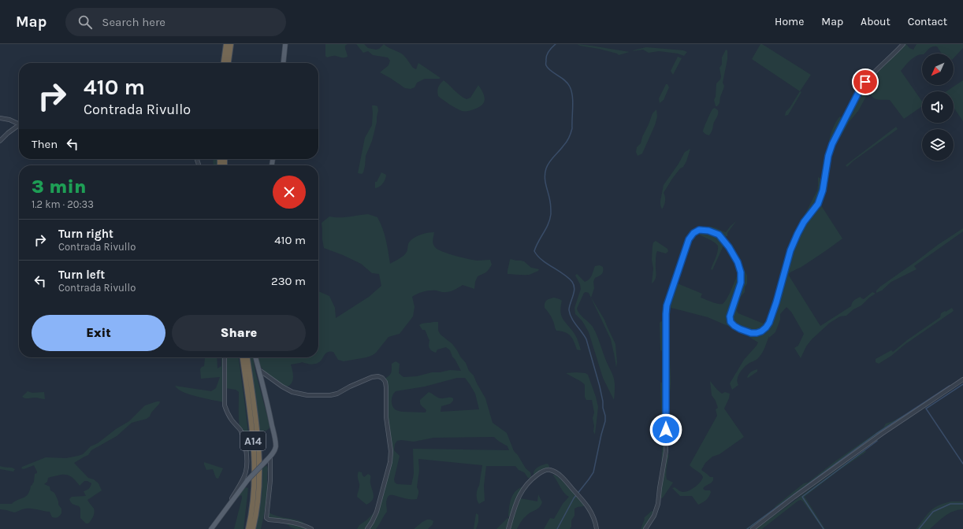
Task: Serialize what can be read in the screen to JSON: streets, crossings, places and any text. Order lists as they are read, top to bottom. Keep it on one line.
{"streets":{"highway":["A14"]},"north":"bottom left","page":{"header":"Map","search":"Search here","nav":["Home","Map","About","Contact"],"turn":["410 m","Contrada Rivullo"],"then":"Then","heading":["3 min","1.2 km · 20:33"],"list":[{"name":"Turn right","note":"Contrada Rivullo","value":"410 m"},{"name":"Turn left","note":"Contrada Rivullo","value":"230 m"}],"buttons":["Exit","Share"]}}
